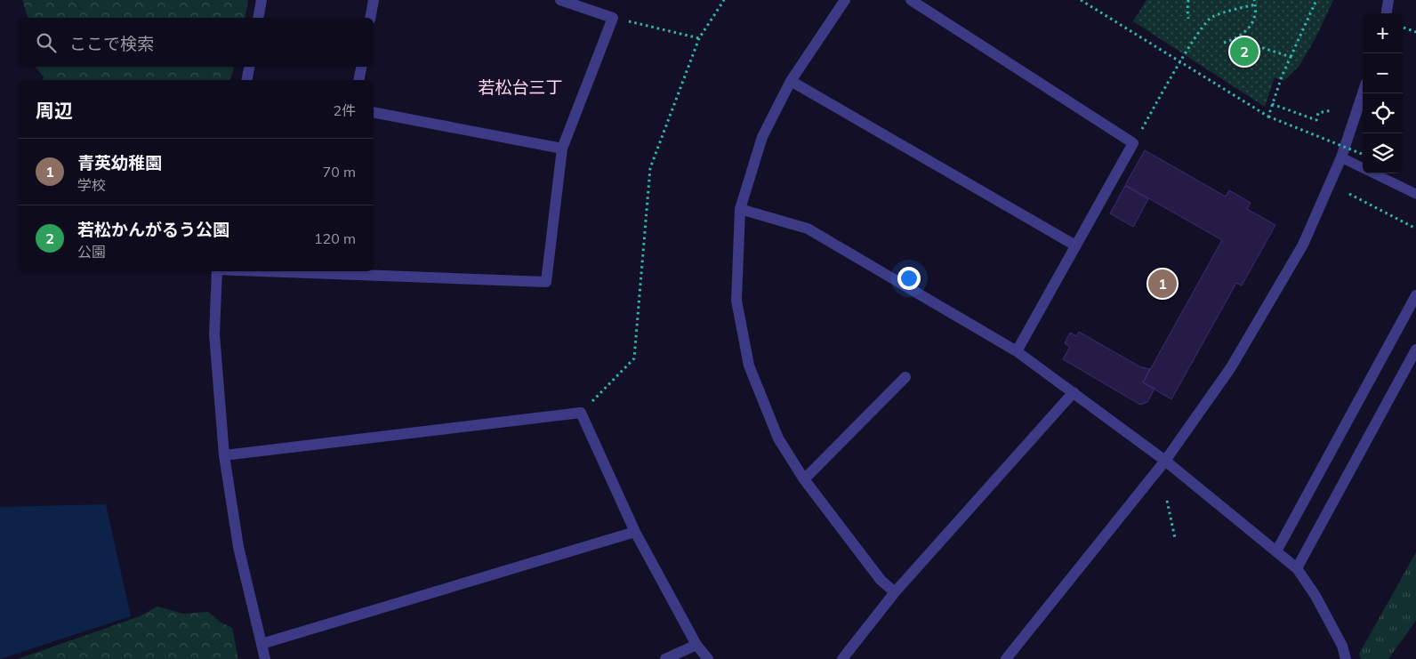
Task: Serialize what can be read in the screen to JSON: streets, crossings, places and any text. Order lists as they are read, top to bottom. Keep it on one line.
{"districts":["若松台三丁"],"page":{"map_buttons":["+","−"],"search":"ここで検索","pins":["2","1"],"heading":["周辺","2件"],"list":[{"mark":"1","name":"青英幼稚園","note":"学校","value":"70 m"},{"mark":"2","name":"若松かんがるう公園","note":"公園","value":"120 m"}]}}
